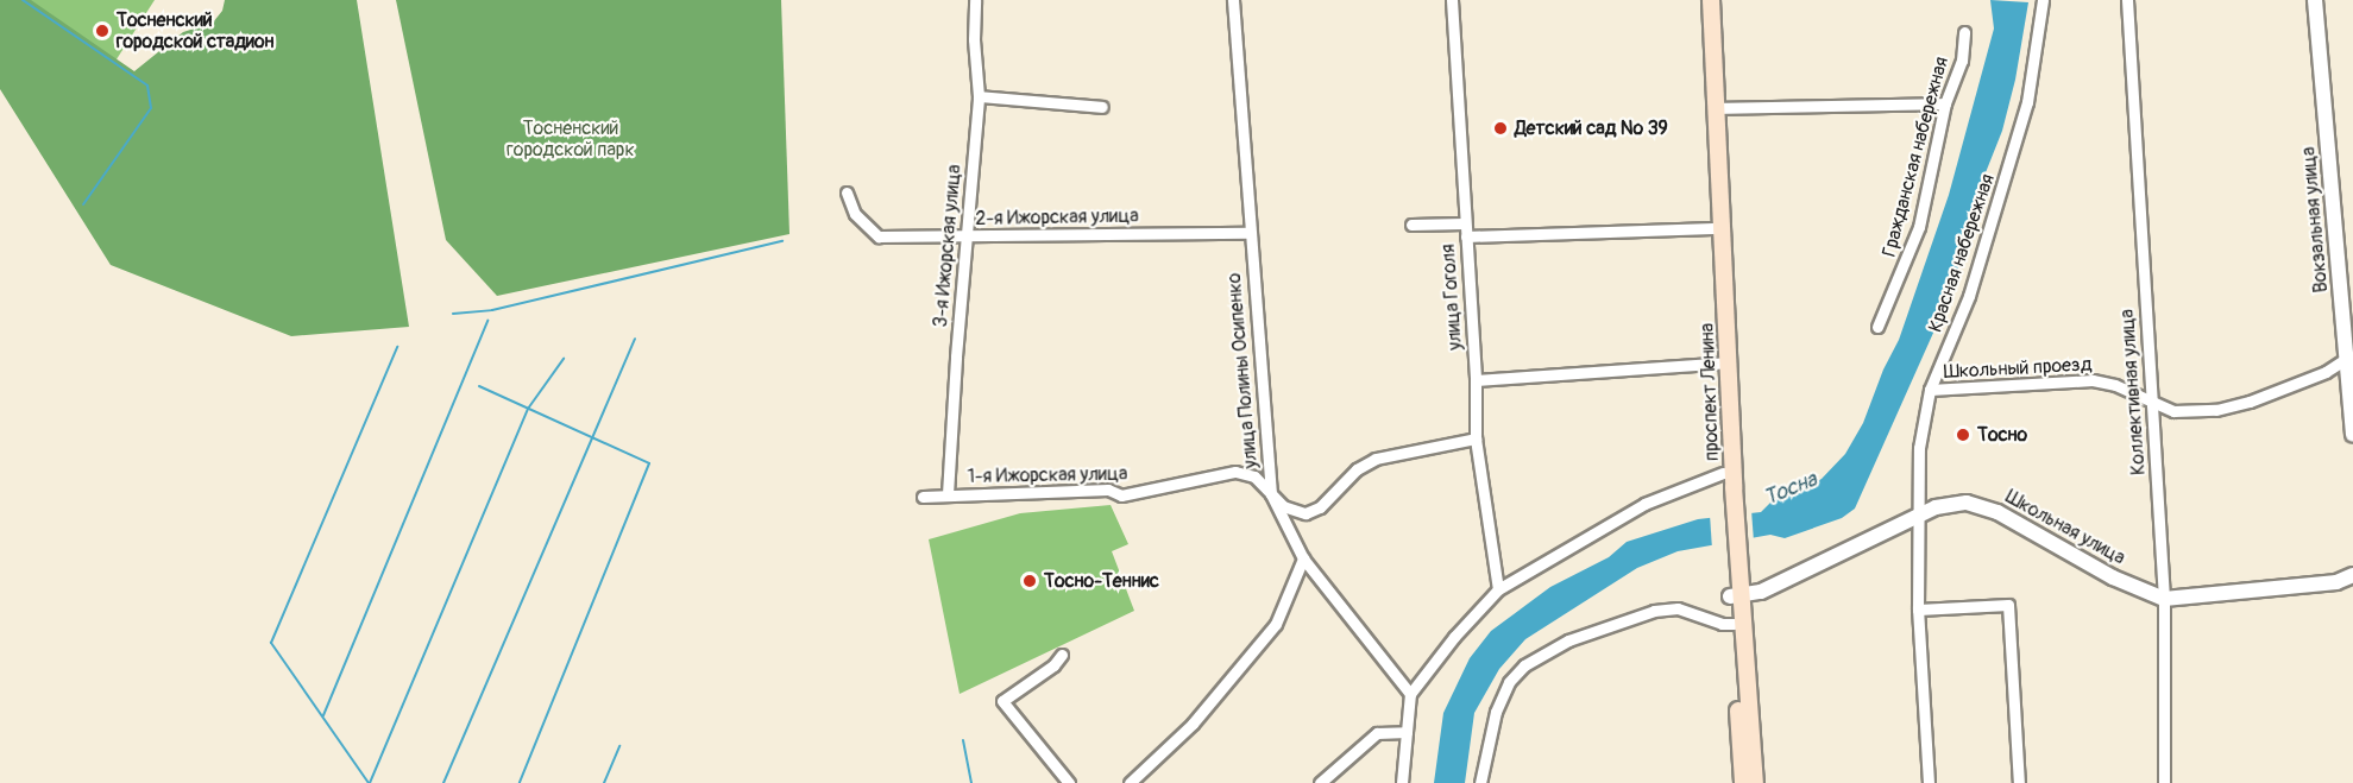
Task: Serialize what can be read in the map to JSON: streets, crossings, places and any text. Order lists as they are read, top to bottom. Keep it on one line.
{"streets":{"main road":["проспект Ленина"],"street":["Гражданская набережная","2-я Ижорская улица","Вокзальная улица","3-я Ижорская улица","Красная набережная","улица Гоголя","Школьный проезд","улица Полины Осипенко","Коллективная улица","1-я Ижорская улица","Школьная улица"]},"crossings":[["2-я Ижорская улица","3-я Ижорская улица"],["2-я Ижорская улица","улица Полины Осипенко"],["Вокзальная улица","Школьный проезд"],["3-я Ижорская улица","1-я Ижорская улица"],["Красная набережная","Школьный проезд"],["Красная набережная","Школьная улица"],["улица Гоголя","1-я Ижорская улица"],["Школьный проезд","Коллективная улица"],["улица Полины Осипенко","1-я Ижорская улица"],["проспект Ленина","Школьная улица"],["Коллективная улица","Школьная улица"]],"water":["Тосна"],"parks":["Тосненский городской парк"],"places":["Тосненский городской стадион","Детский сад № 39","Тосно","Тосно-Теннис"]}
